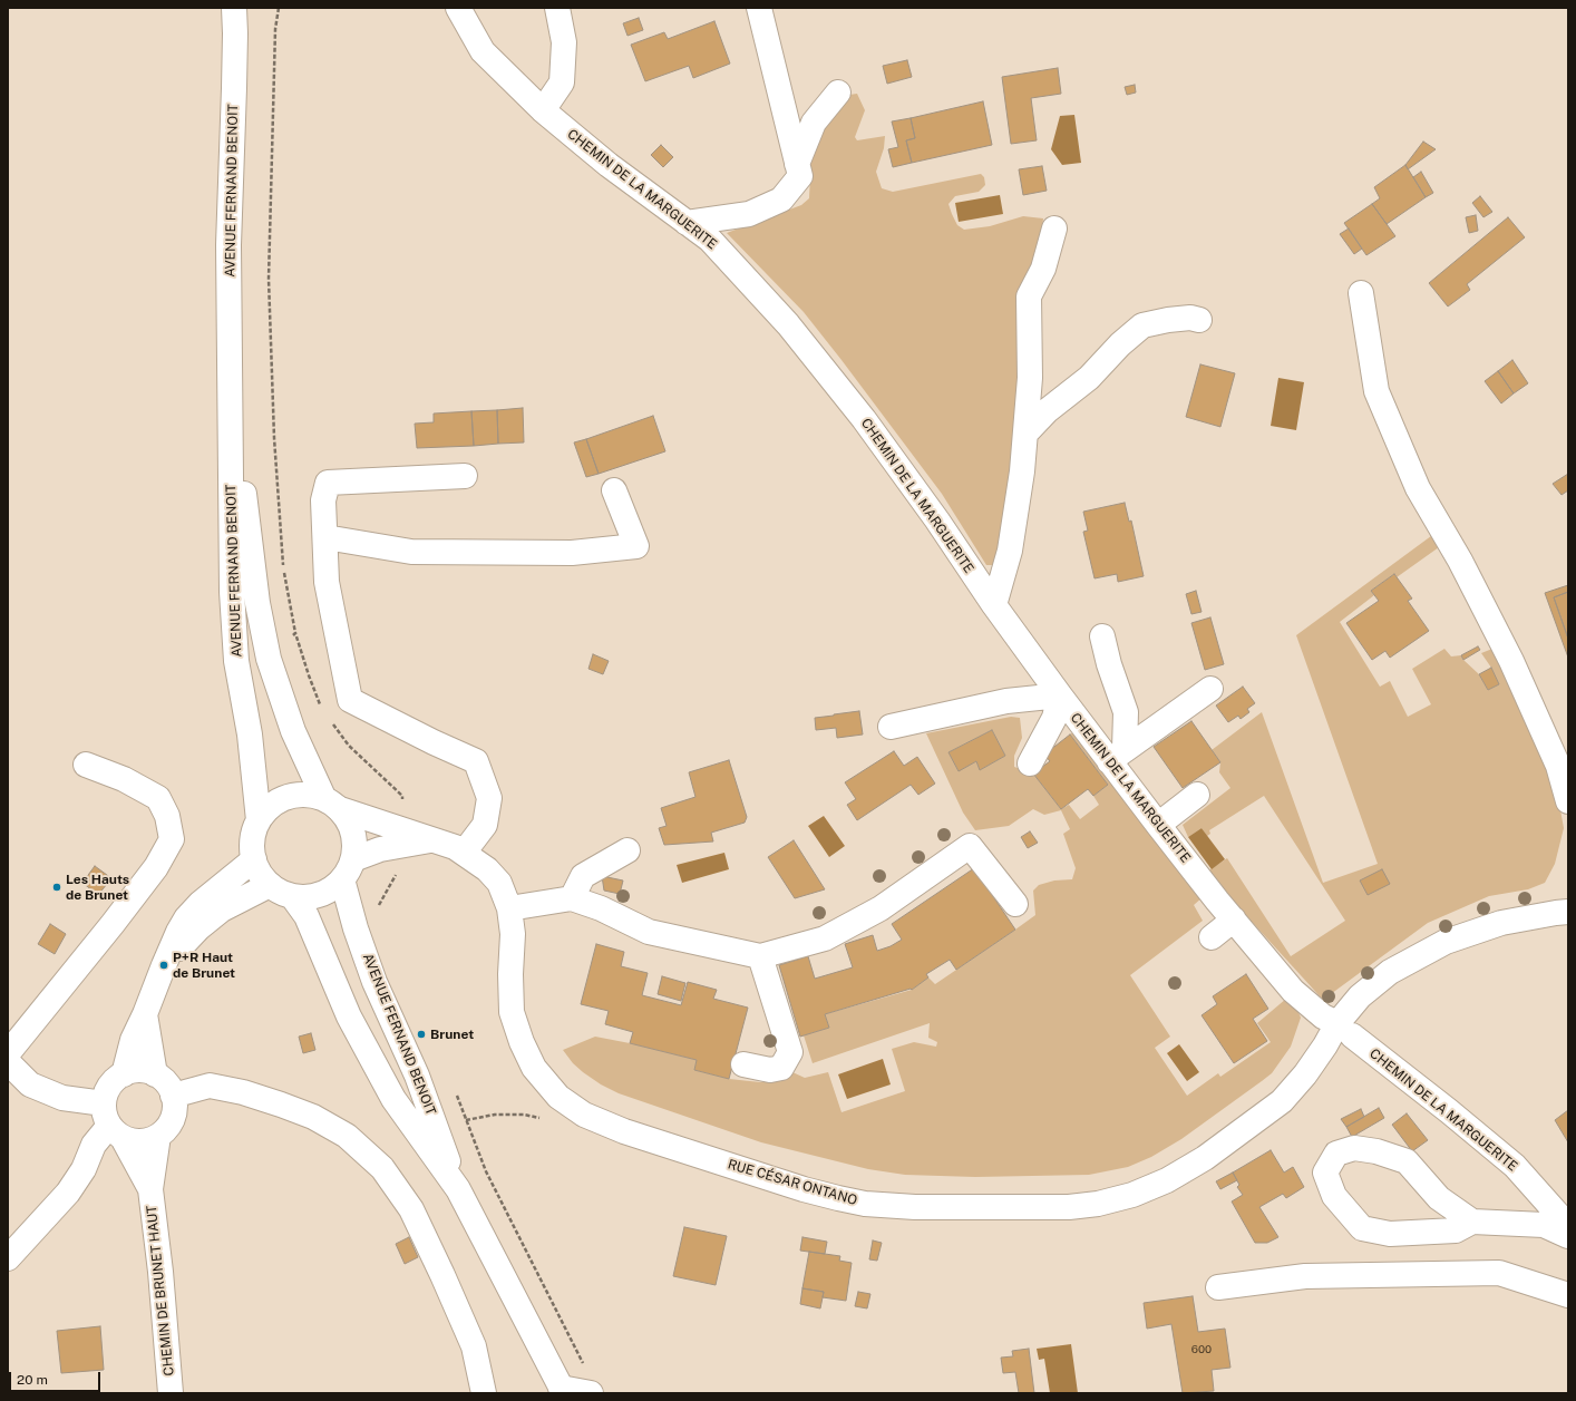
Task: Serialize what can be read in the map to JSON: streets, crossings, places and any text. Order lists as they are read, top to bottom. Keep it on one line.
{"streets":{"street":["CHEMIN DE LA MARGUERITE","AVENUE FERNAND BENOIT","RUE CÉSAR ONTANO","CHEMIN DE BRUNET HAUT"]},"crossings":[["CHEMIN DE LA MARGUERITE","RUE CÉSAR ONTANO"],["AVENUE FERNAND BENOIT","RUE CÉSAR ONTANO"]],"places":["Les Hauts de Brunet","P+R Haut de Brunet","Brunet"],"house_numbers":["600"],"scale_bar":"20 m"}
